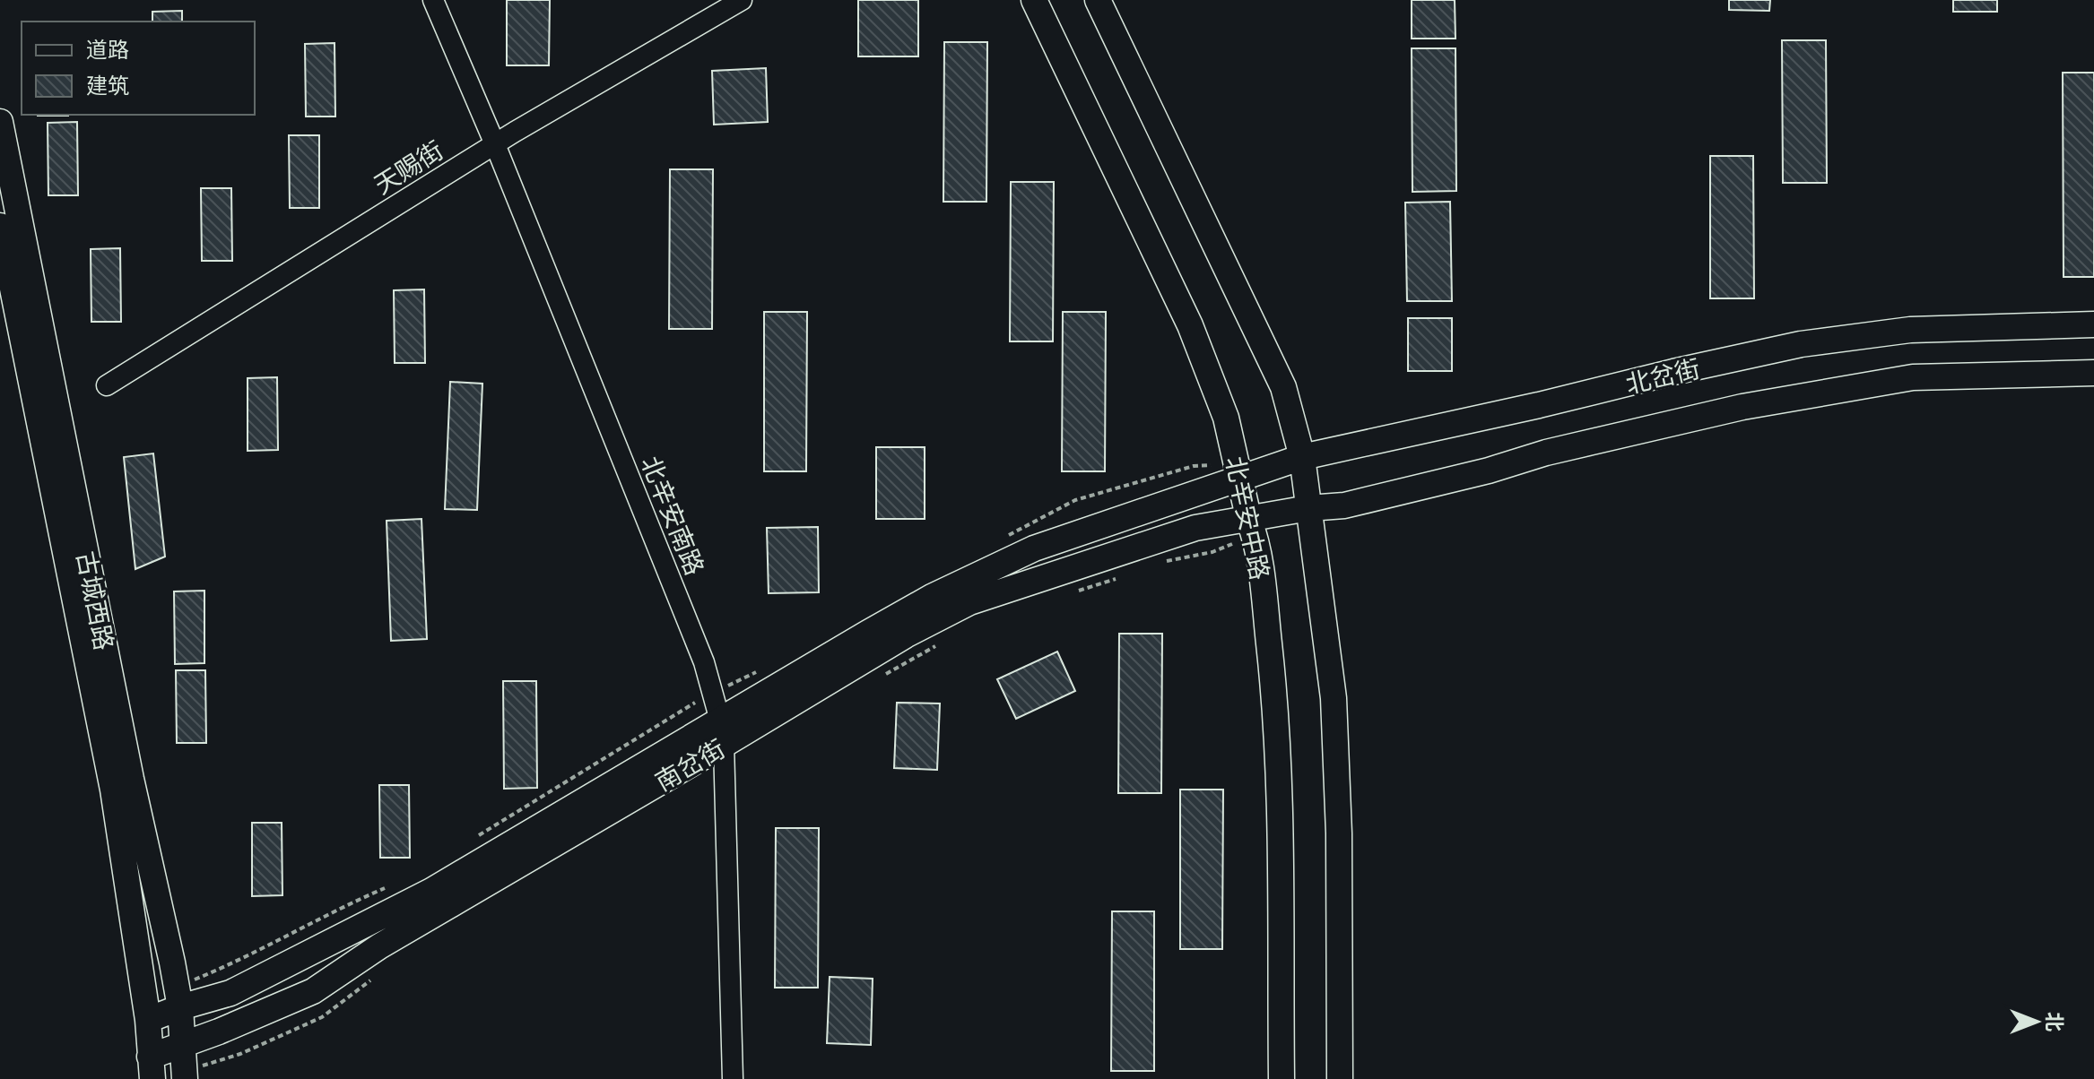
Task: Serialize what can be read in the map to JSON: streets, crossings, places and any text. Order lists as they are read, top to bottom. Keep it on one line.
{"streets":{"main road":["北岔街","北辛安中路","古城西路","南岔街"],"street":["天赐街","北辛安南路"]},"crossings":[["天赐街","北辛安南路"],["北岔街","北辛安中路"],["北岔街","南岔街"],["北辛安南路","南岔街"],["北辛安中路","南岔街"],["古城西路","南岔街"]],"legend":["道路","建筑"],"north":"right"}
